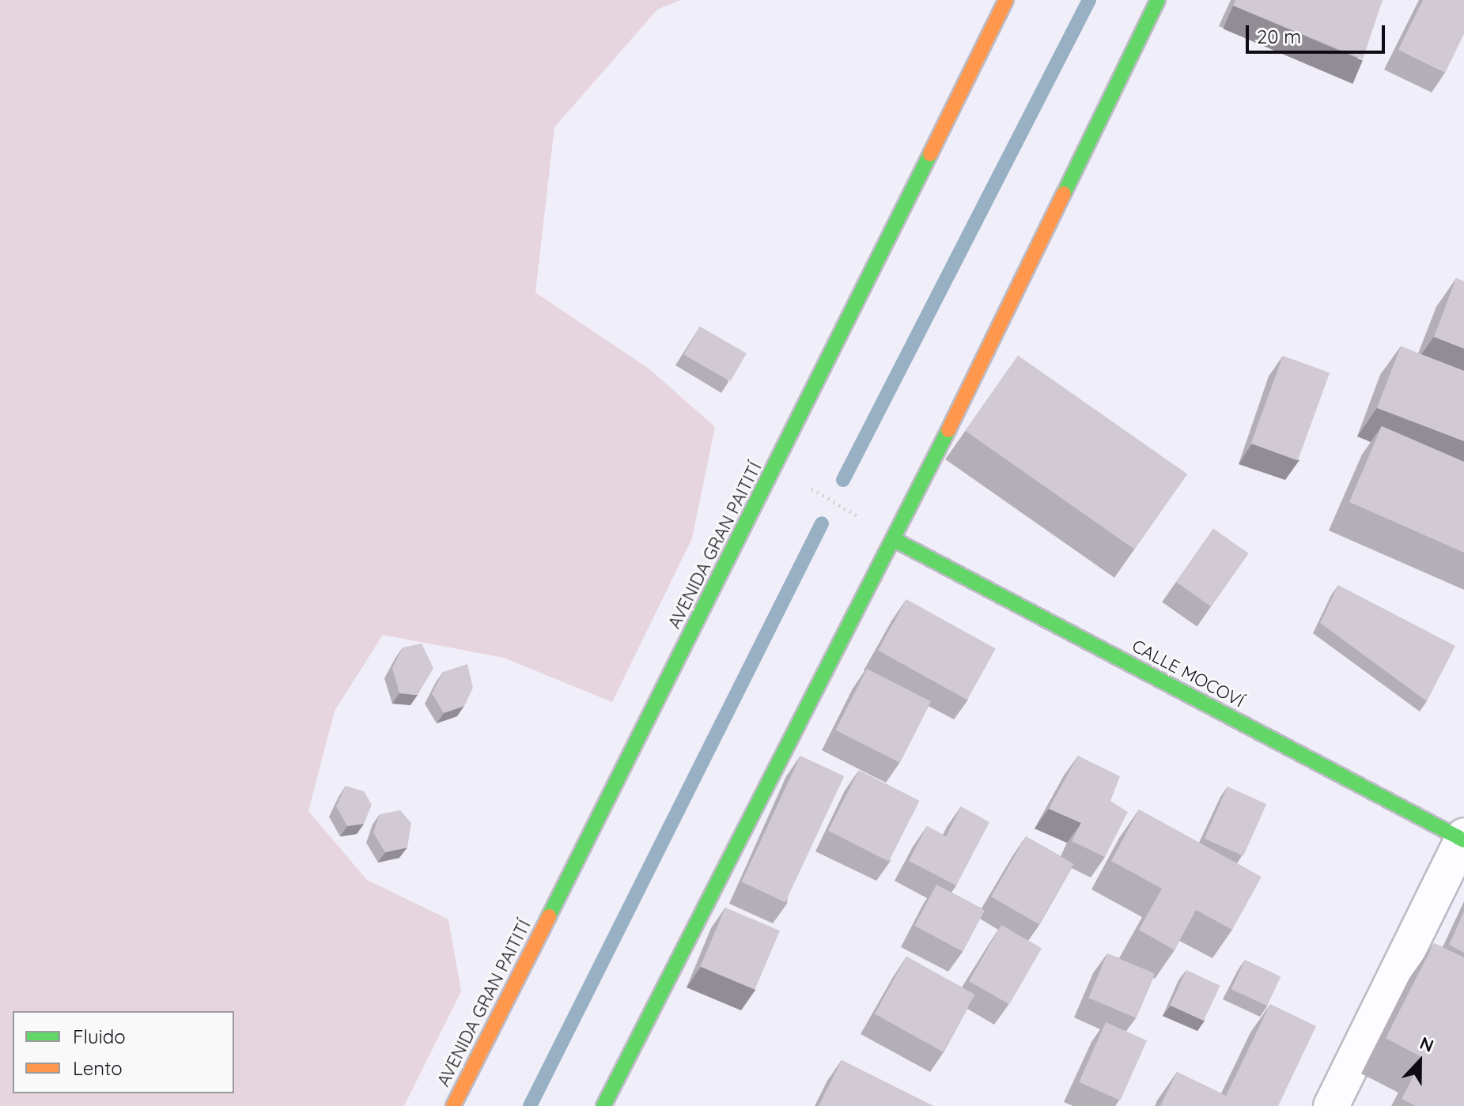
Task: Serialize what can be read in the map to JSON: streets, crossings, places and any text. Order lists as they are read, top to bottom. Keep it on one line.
{"streets":{"street":["AVENIDA GRAN PAITITÍ","CALLE MOCOVÍ"]},"legend":["Fluido","Lento"],"scale_bar":"20 m","north":"top"}
